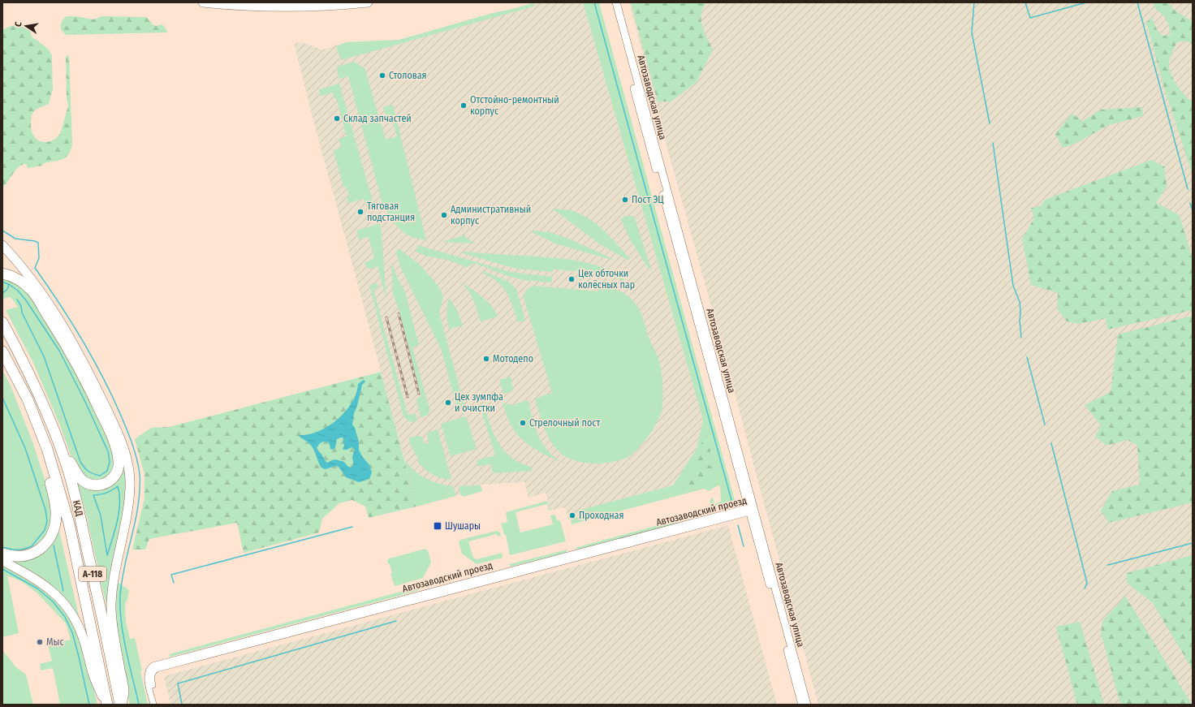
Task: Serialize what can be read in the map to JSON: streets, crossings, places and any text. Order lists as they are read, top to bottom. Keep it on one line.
{"streets":{"highway":["КАД","А-118"],"street":["Автозаводская улица","Автозаводский проезд"]},"crossings":[["Автозаводская улица","Автозаводский проезд"]],"places":{"other":["Столовая","Отстойно-ремонтный корпус","Склад запчастей","Пост ЭЦ","Тяговая подстанция","Административный корпус","Цех обточки колёсных пар","Мотодепо","Цех зумпфа и очистки","Стрелочный пост","Проходная","Мыс"],"transit":["Шушары"]},"north":"left"}
